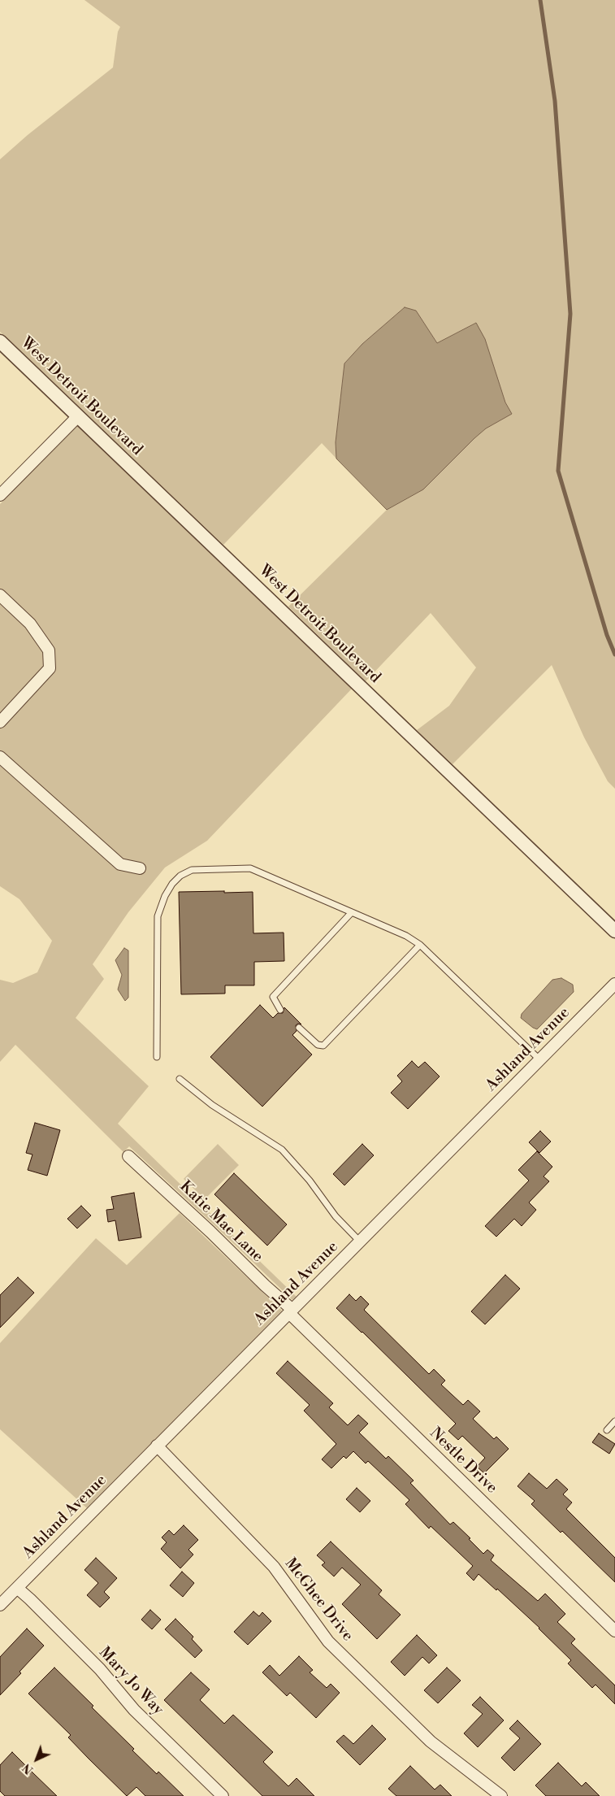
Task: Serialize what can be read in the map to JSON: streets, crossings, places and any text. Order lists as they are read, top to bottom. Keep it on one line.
{"streets":{"street":["West Detroit Boulevard","Ashland Avenue","Katie Mae Lane","Nestle Drive","McGhee Drive","Mary Jo Way"]},"crossings":[["Ashland Avenue","Katie Mae Lane"],["Ashland Avenue","Nestle Drive"],["Ashland Avenue","McGhee Drive"],["Ashland Avenue","Mary Jo Way"],["Katie Mae Lane","Nestle Drive"]],"north":"bottom left"}
